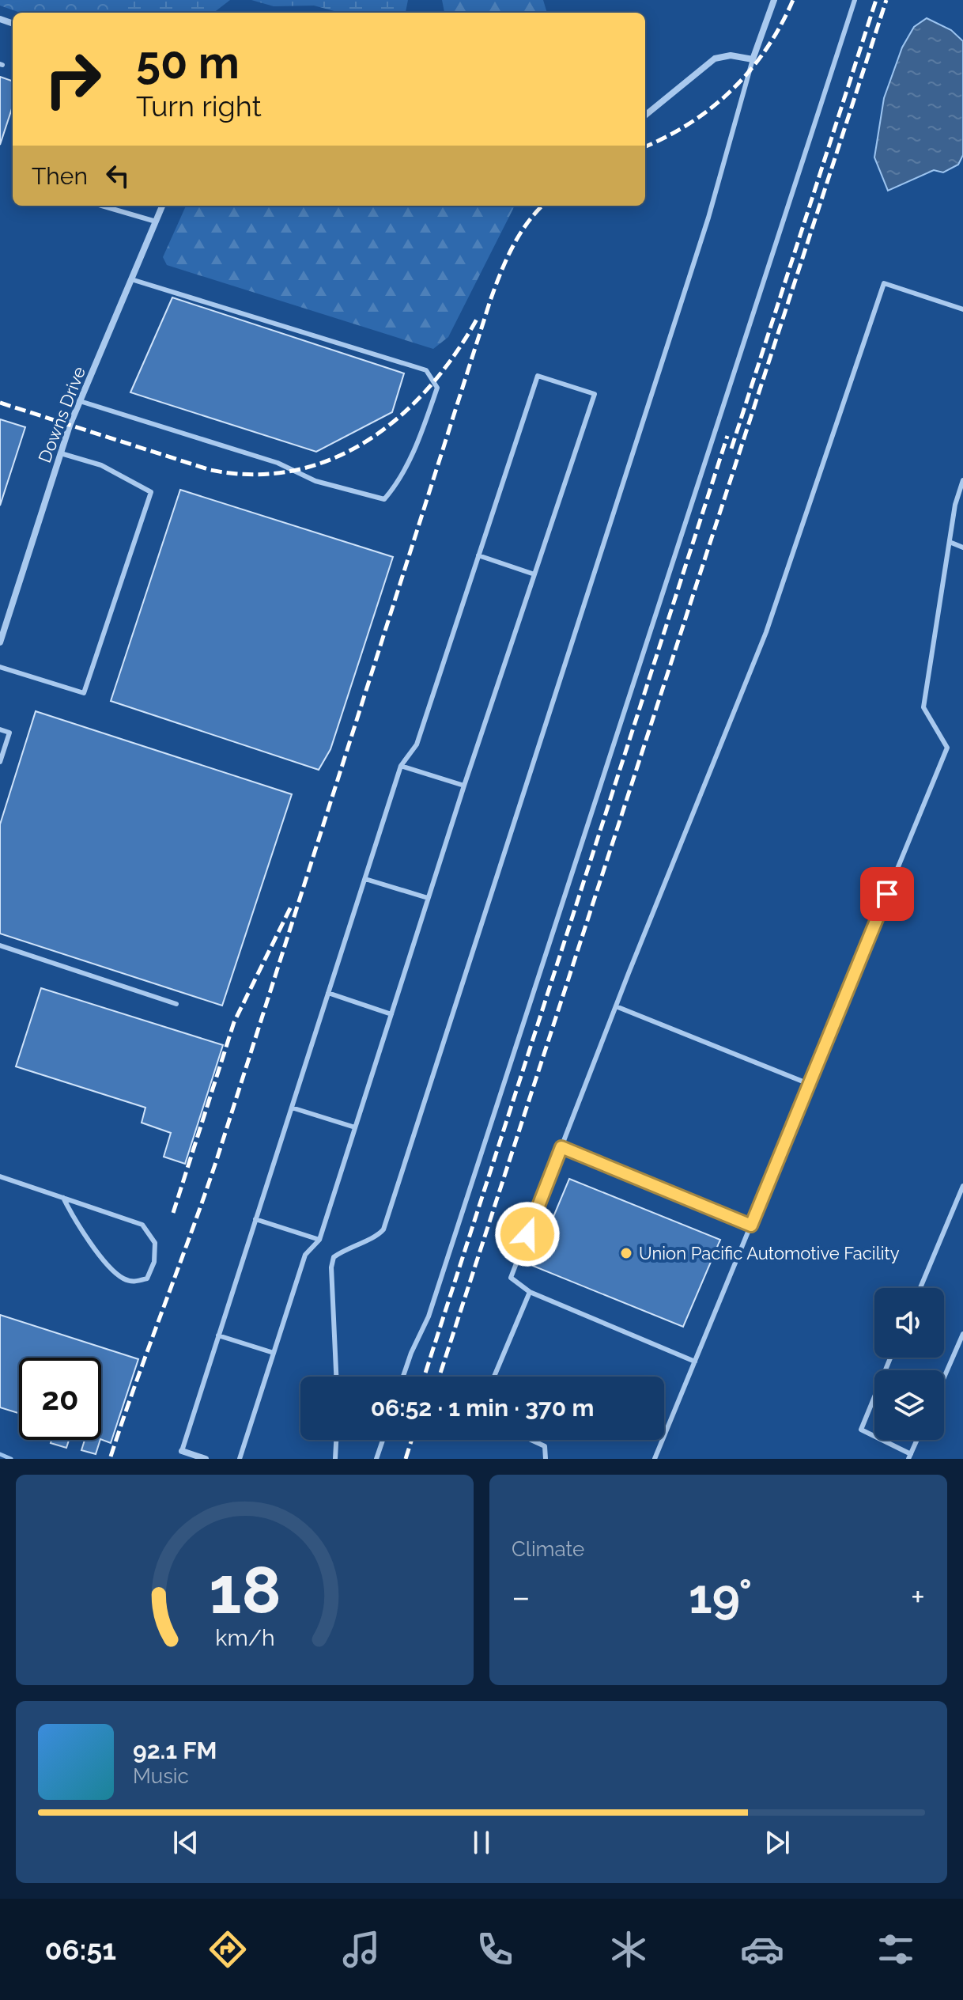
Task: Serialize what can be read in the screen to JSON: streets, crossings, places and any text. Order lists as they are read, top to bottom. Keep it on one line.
{"streets":{"street":["Downs Drive"]},"places":["Union Pacific Automotive Facility"],"page":{"turn":["50 m","Turn right"],"then":"Then","limit":"20","trip":"06:52 · 1 min · 370 m","tile":"Climate","heat":["−","19°","+"],"song":["92.1 FM","Music"],"tabs":"06:51","gauge":["18","km/h"]}}
